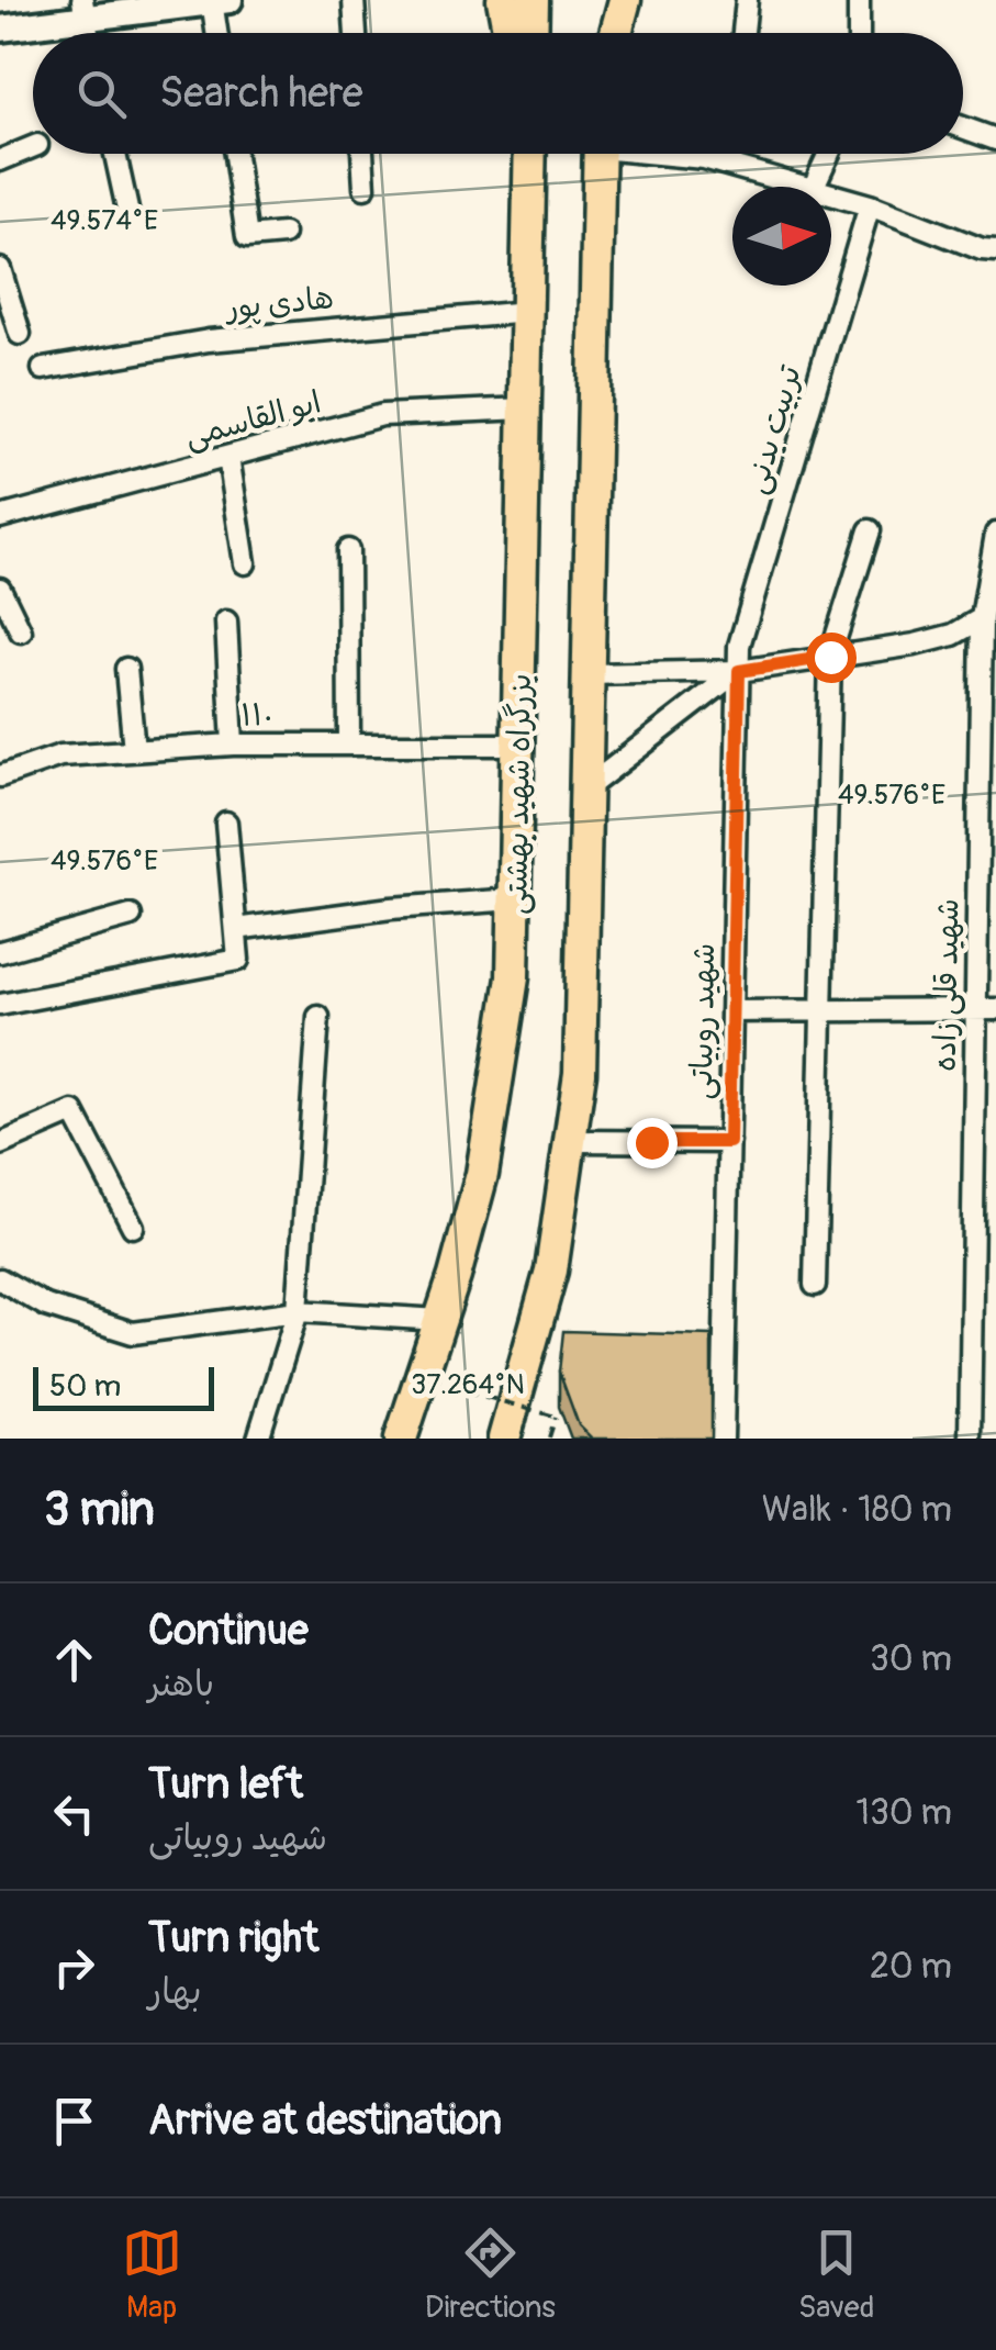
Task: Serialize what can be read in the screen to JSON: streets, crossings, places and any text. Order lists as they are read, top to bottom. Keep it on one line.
{"streets":{"highway":["بزرگراه شهید بهشتی"],"street":["هادی پور","ابو القاسمی","تربیت بدنی","۱۱۰","شهید قلی زاده","شهید روبیاتی"]},"crossings":[["هادی پور","بزرگراه شهید بهشتی"],["ابو القاسمی","بزرگراه شهید بهشتی"],["تربیت بدنی","شهید روبیاتی"],["۱۱۰","بزرگراه شهید بهشتی"]],"scale_bar":"50 m","north":"right","page":{"search":"Search here","scale":"50 m","heading":["3 min","Walk · 180 m"],"list":[["Continue","باهنر","30 m"],["Turn left","شهید روبیاتی","130 m"],["Turn right","بهار","20 m"],"Arrive at destination"],"nav":["Map","Directions","Saved"]},"coordinates":["49.574°E","49.576°E","37.264°N"]}
